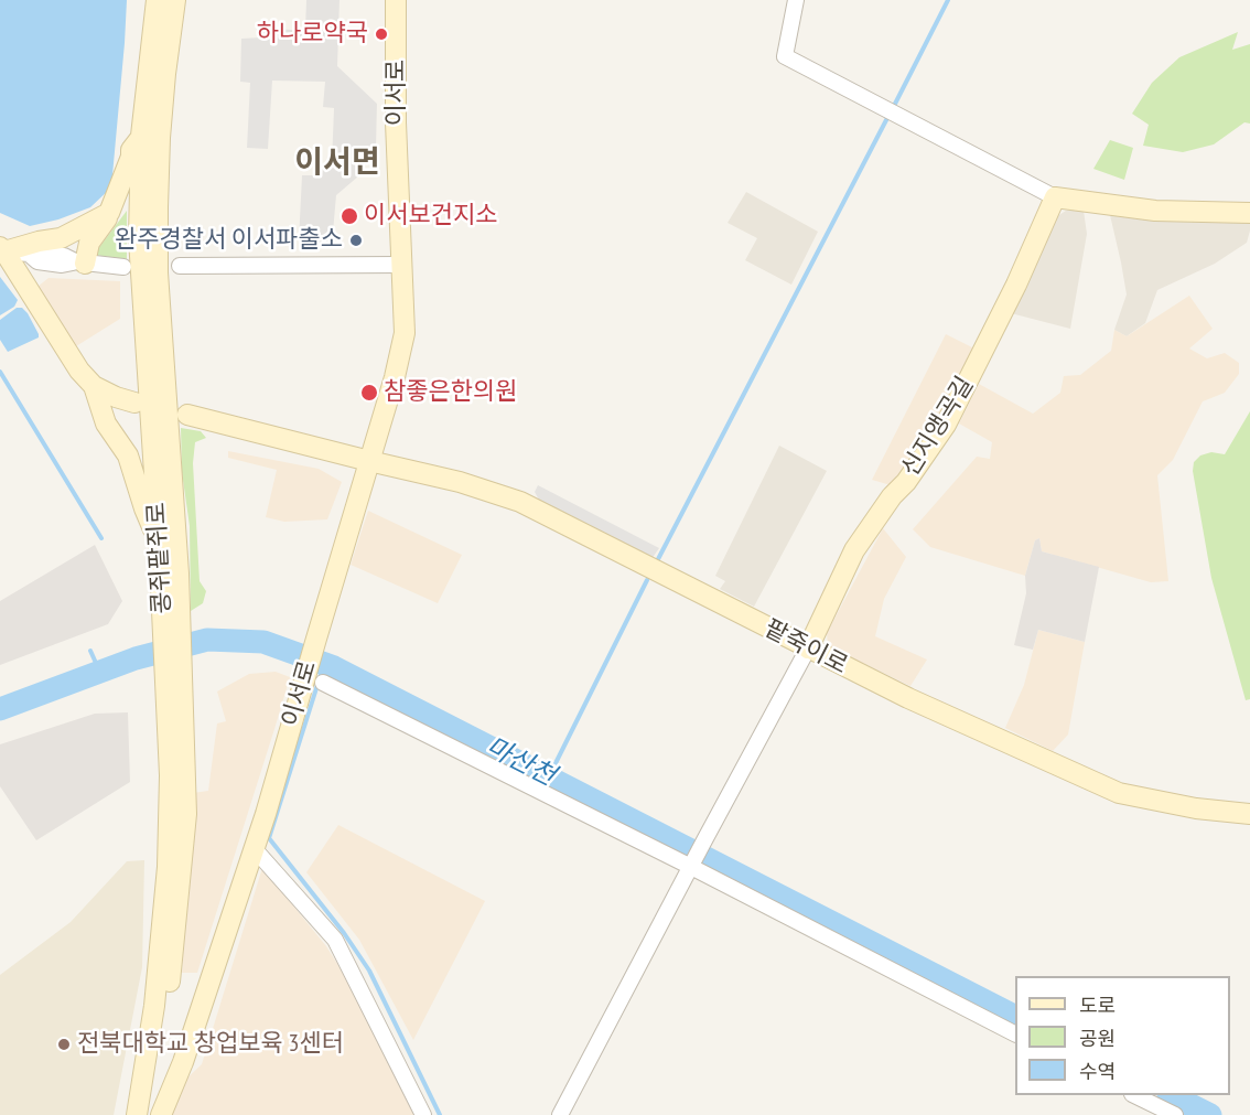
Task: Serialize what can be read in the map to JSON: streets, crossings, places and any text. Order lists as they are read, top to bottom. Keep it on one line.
{"streets":{"street":["이서로","신지앵곡길","콩쥐팥쥐로","팥죽이로"]},"crossings":[["이서로","팥죽이로"],["신지앵곡길","팥죽이로"]],"districts":["이서면"],"water":["마산천"],"places":["하나로약국","이서보건지소","완주경찰서 이서파출소","참좋은한의원","전북대학교 창업보육 3센터"],"legend":["도로","공원","수역"]}
